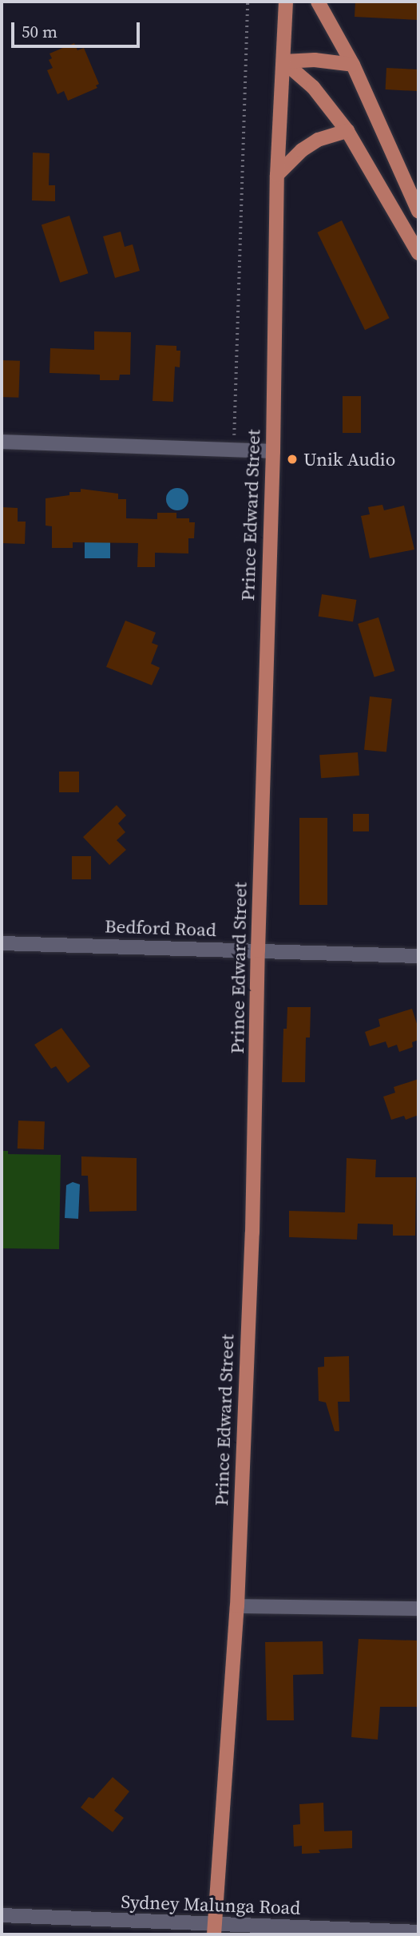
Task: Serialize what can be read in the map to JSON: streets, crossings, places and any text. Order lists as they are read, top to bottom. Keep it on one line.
{"streets":{"main road":["Prince Edward Street"],"street":["Bedford Road","Sydney Malunga Road"]},"crossings":[["Prince Edward Street","Bedford Road"],["Prince Edward Street","Sydney Malunga Road"]],"places":["Unik Audio"],"scale_bar":"50 m"}
